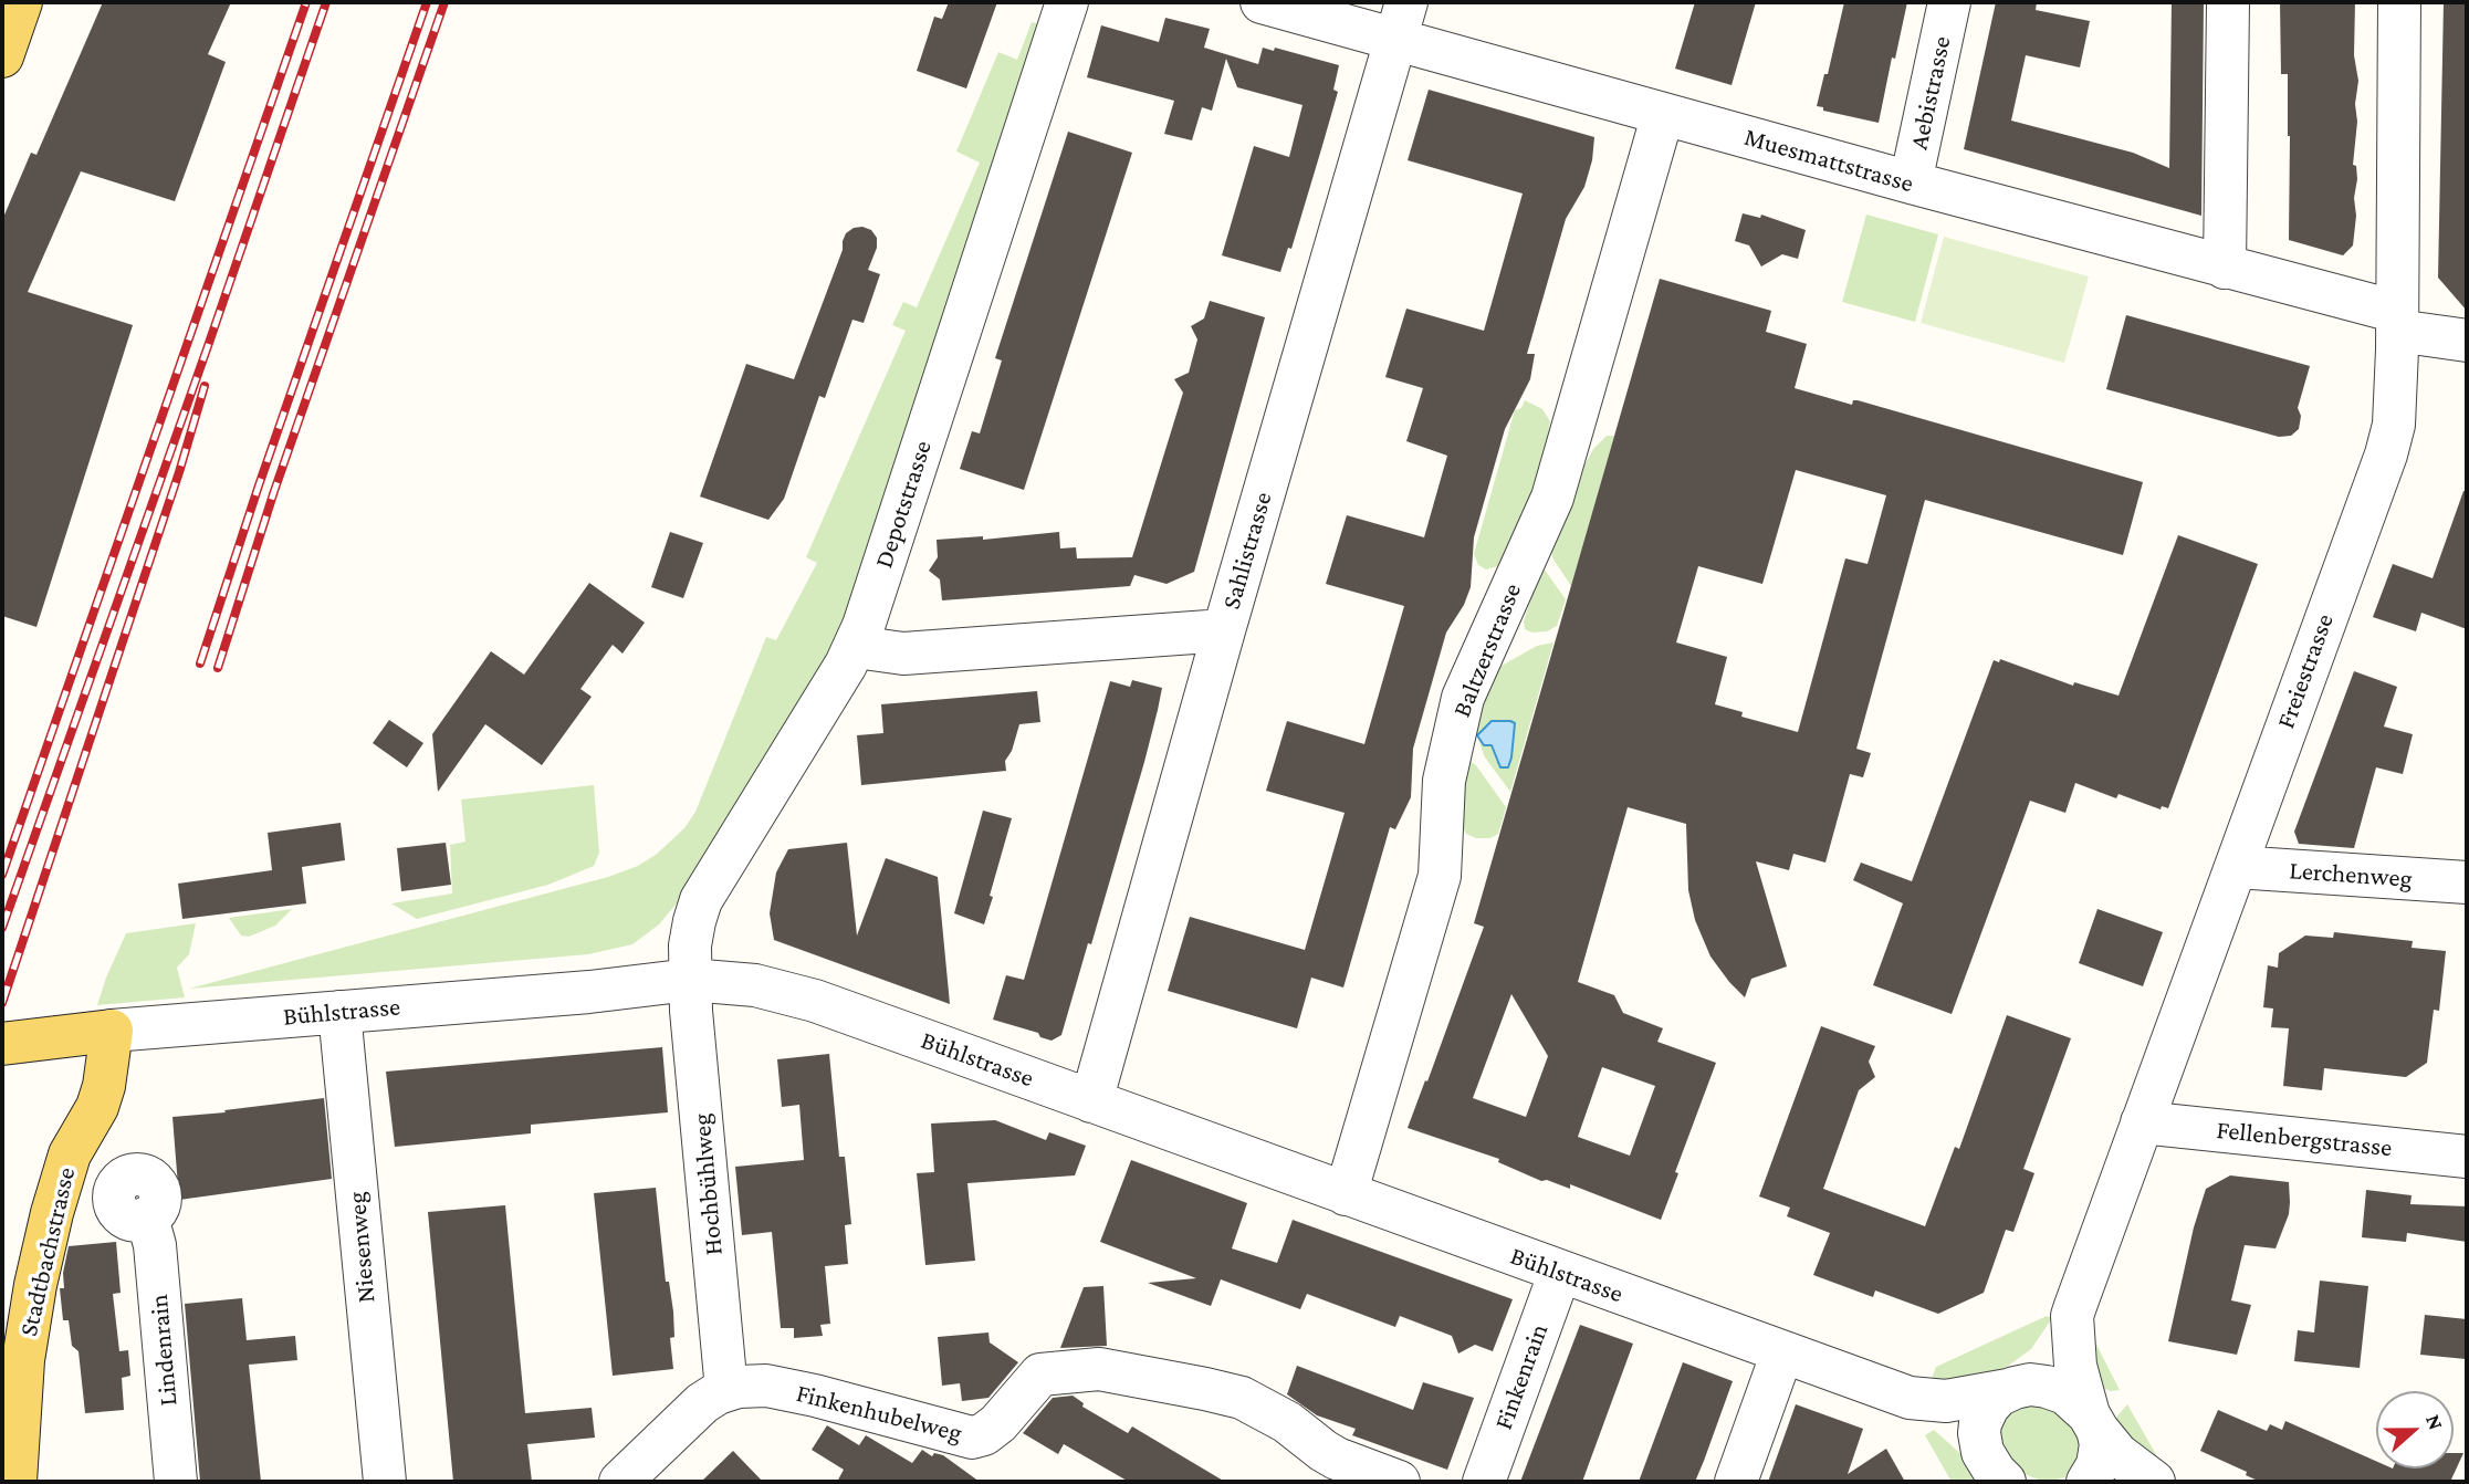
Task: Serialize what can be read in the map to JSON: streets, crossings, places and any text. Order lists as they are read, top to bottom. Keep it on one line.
{"streets":{"main road":["Bühlstrasse","Stadtbachstrasse"],"street":["Aebistrasse","Muesmattstrasse","Depotstrasse","Sahlistrasse","Baltzerstrasse","Freiestrasse","Lerchenweg","Fellenbergstrasse","Hochbühlweg","Niesenweg","Lindenrain","Finkenrain","Finkenhubelweg"]},"crossings":[["Aebistrasse","Muesmattstrasse"],["Muesmattstrasse","Sahlistrasse"],["Muesmattstrasse","Baltzerstrasse"],["Muesmattstrasse","Freiestrasse"],["Depotstrasse","Bühlstrasse"],["Depotstrasse","Hochbühlweg"],["Sahlistrasse","Bühlstrasse"],["Baltzerstrasse","Bühlstrasse"],["Freiestrasse","Lerchenweg"],["Freiestrasse","Bühlstrasse"],["Freiestrasse","Fellenbergstrasse"],["Bühlstrasse","Hochbühlweg"],["Bühlstrasse","Niesenweg"],["Bühlstrasse","Stadtbachstrasse"],["Bühlstrasse","Finkenrain"],["Hochbühlweg","Finkenhubelweg"]],"north":"right"}
